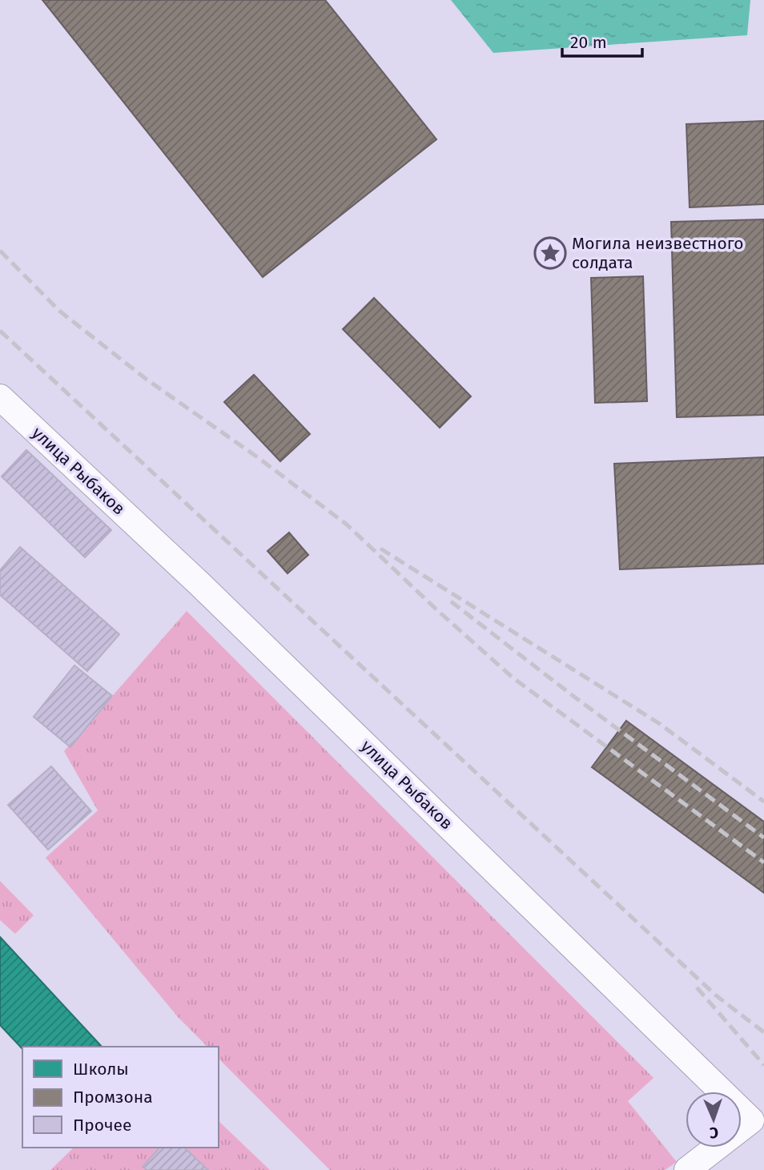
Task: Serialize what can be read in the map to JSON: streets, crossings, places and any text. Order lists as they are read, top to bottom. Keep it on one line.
{"streets":{"street":["улица Рыбаков"]},"places":{"place":["Могила неизвестного солдата"]},"legend":["Школы","Промзона","Прочее"],"scale_bar":"20 m","north":"bottom"}
